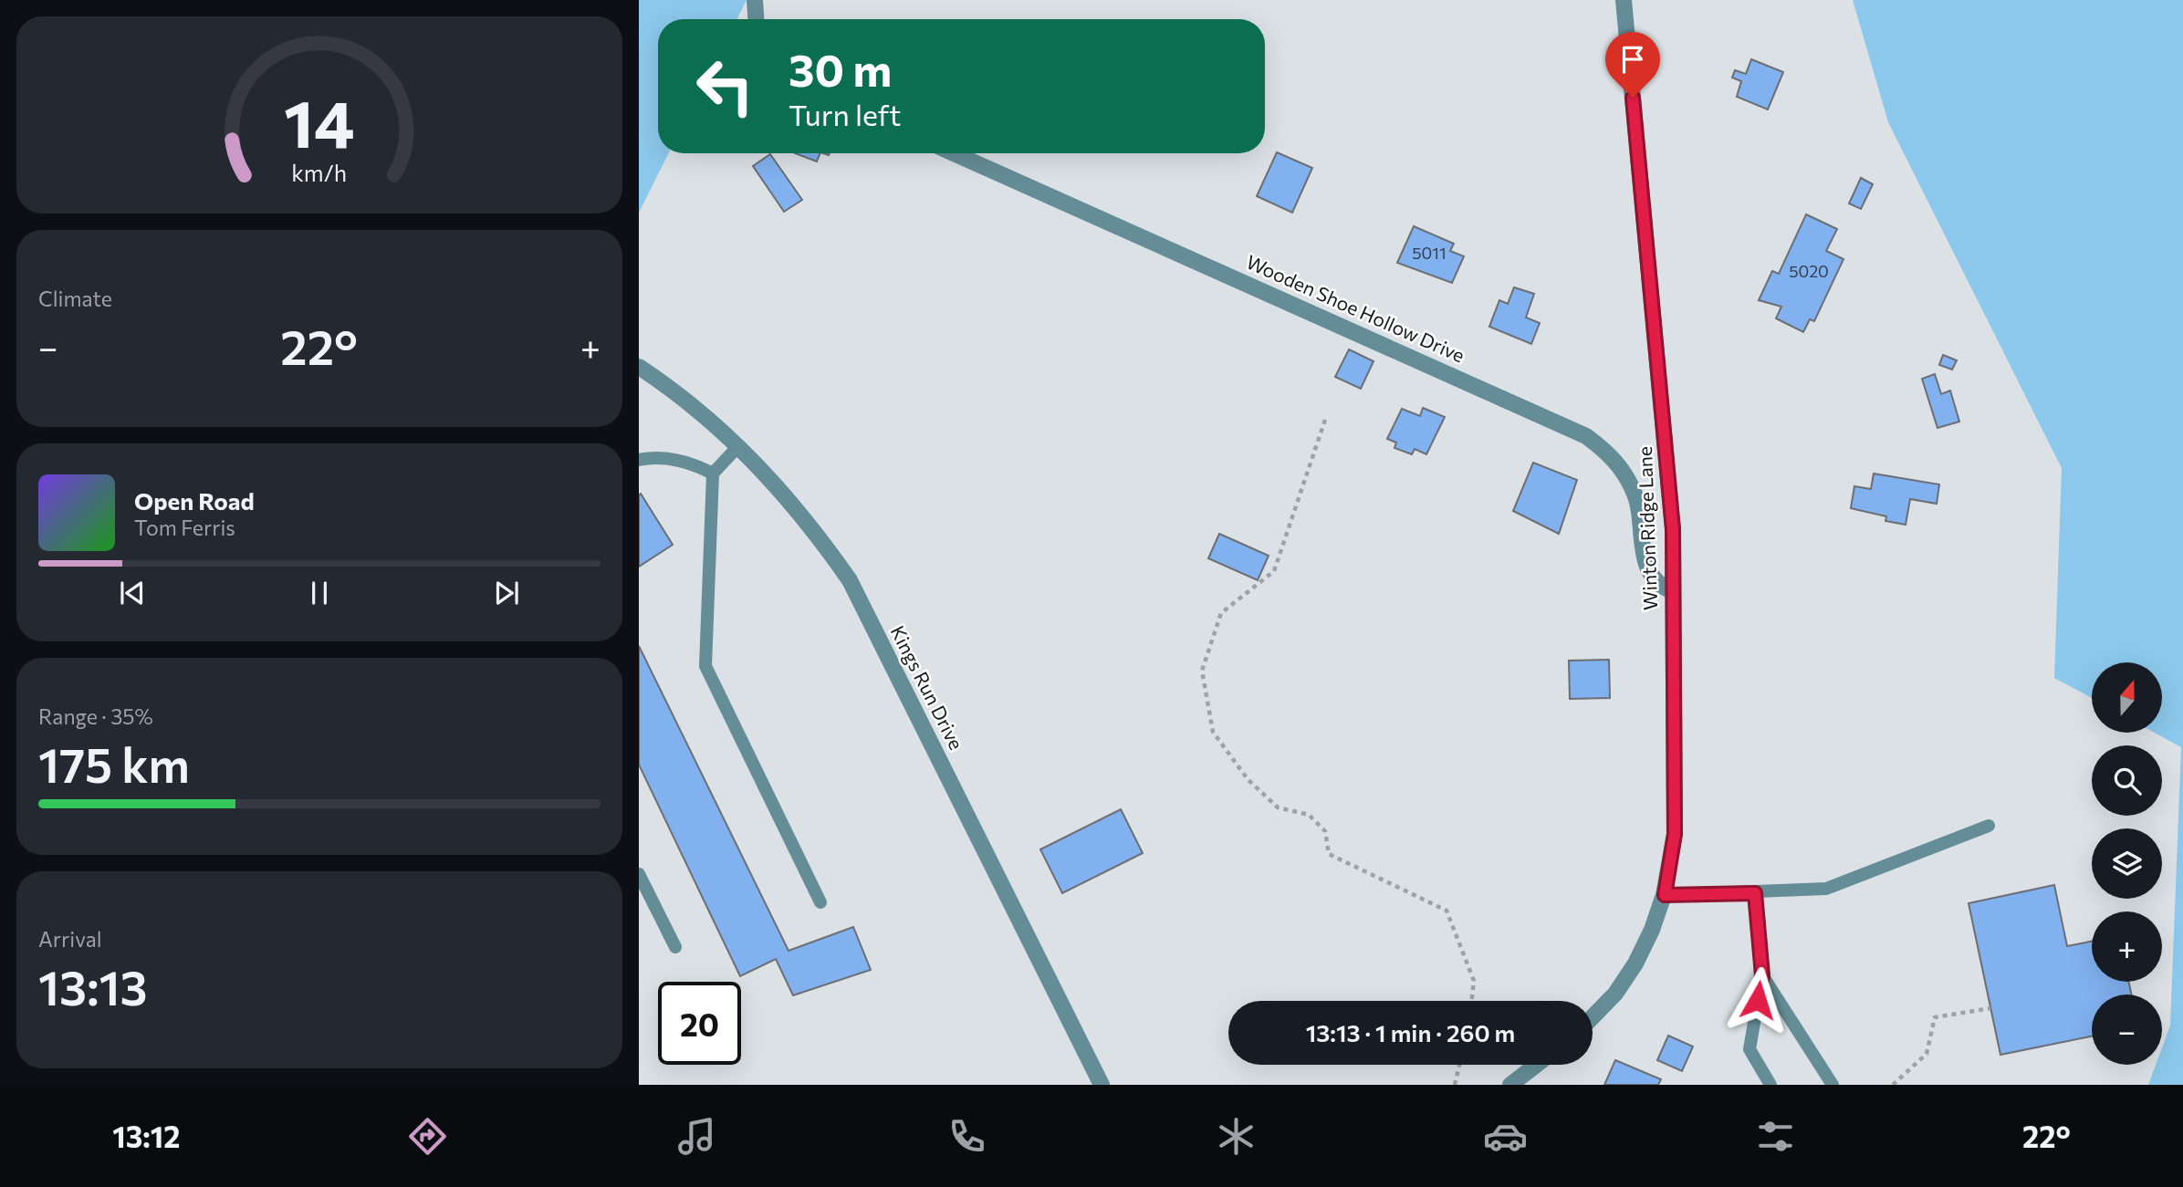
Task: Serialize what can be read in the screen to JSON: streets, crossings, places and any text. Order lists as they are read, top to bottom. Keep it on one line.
{"streets":{"street":["Wooden Shoe Hollow Drive","Winton Ridge Lane","Kings Run Drive"]},"crossings":[["Wooden Shoe Hollow Drive","Winton Ridge Lane"]],"house_numbers":["5011","5020"],"north":"top","page":{"turn":["30 m","Turn left"],"tile":["Climate",["Range · 35%","175 km"],["Arrival","13:13"]],"heat":["−","22°","+"],"song":["Open Road","Tom Ferris"],"map_buttons":["+","−"],"limit":"20","trip":"13:13 · 1 min · 260 m","tabs":["13:12","22°"],"gauge":["14","km/h"]}}
